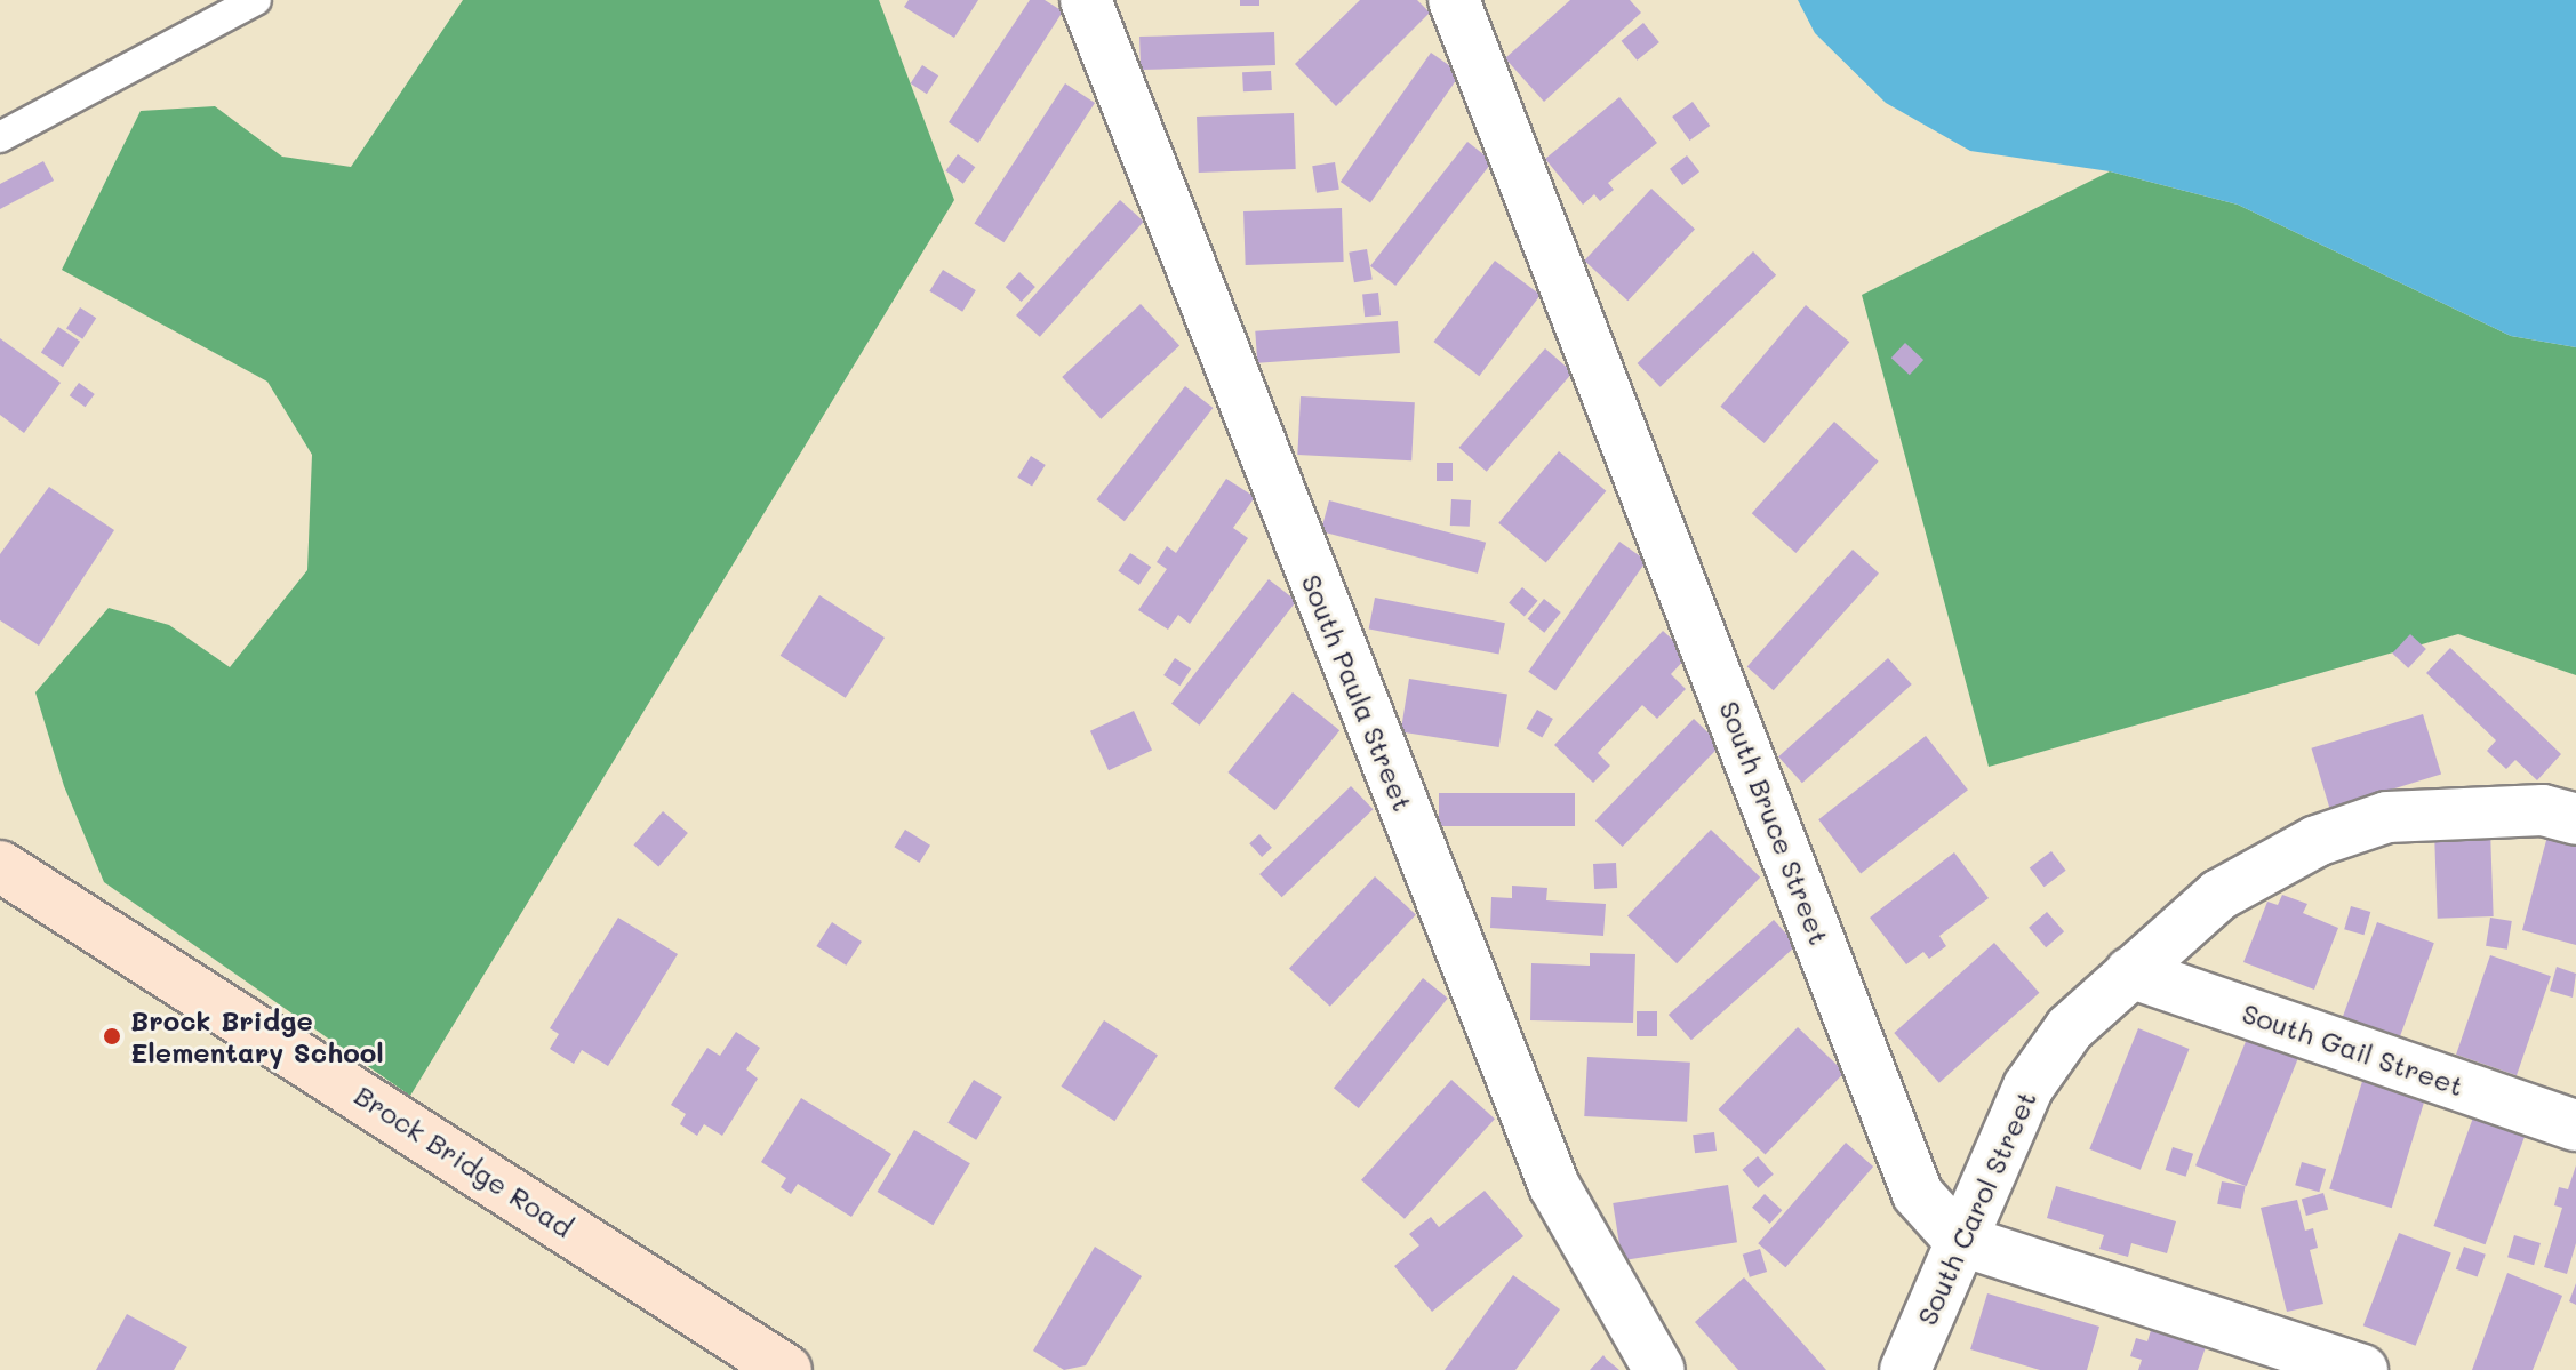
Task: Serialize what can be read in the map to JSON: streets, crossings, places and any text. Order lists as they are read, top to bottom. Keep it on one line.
{"streets":{"street":["South Paula Street","South Bruce Street","South Gail Street","Brock Bridge Road","South Carol Street"]},"crossings":[["South Bruce Street","South Carol Street"],["South Gail Street","South Carol Street"]],"places":["Brock Bridge Elementary School"]}
